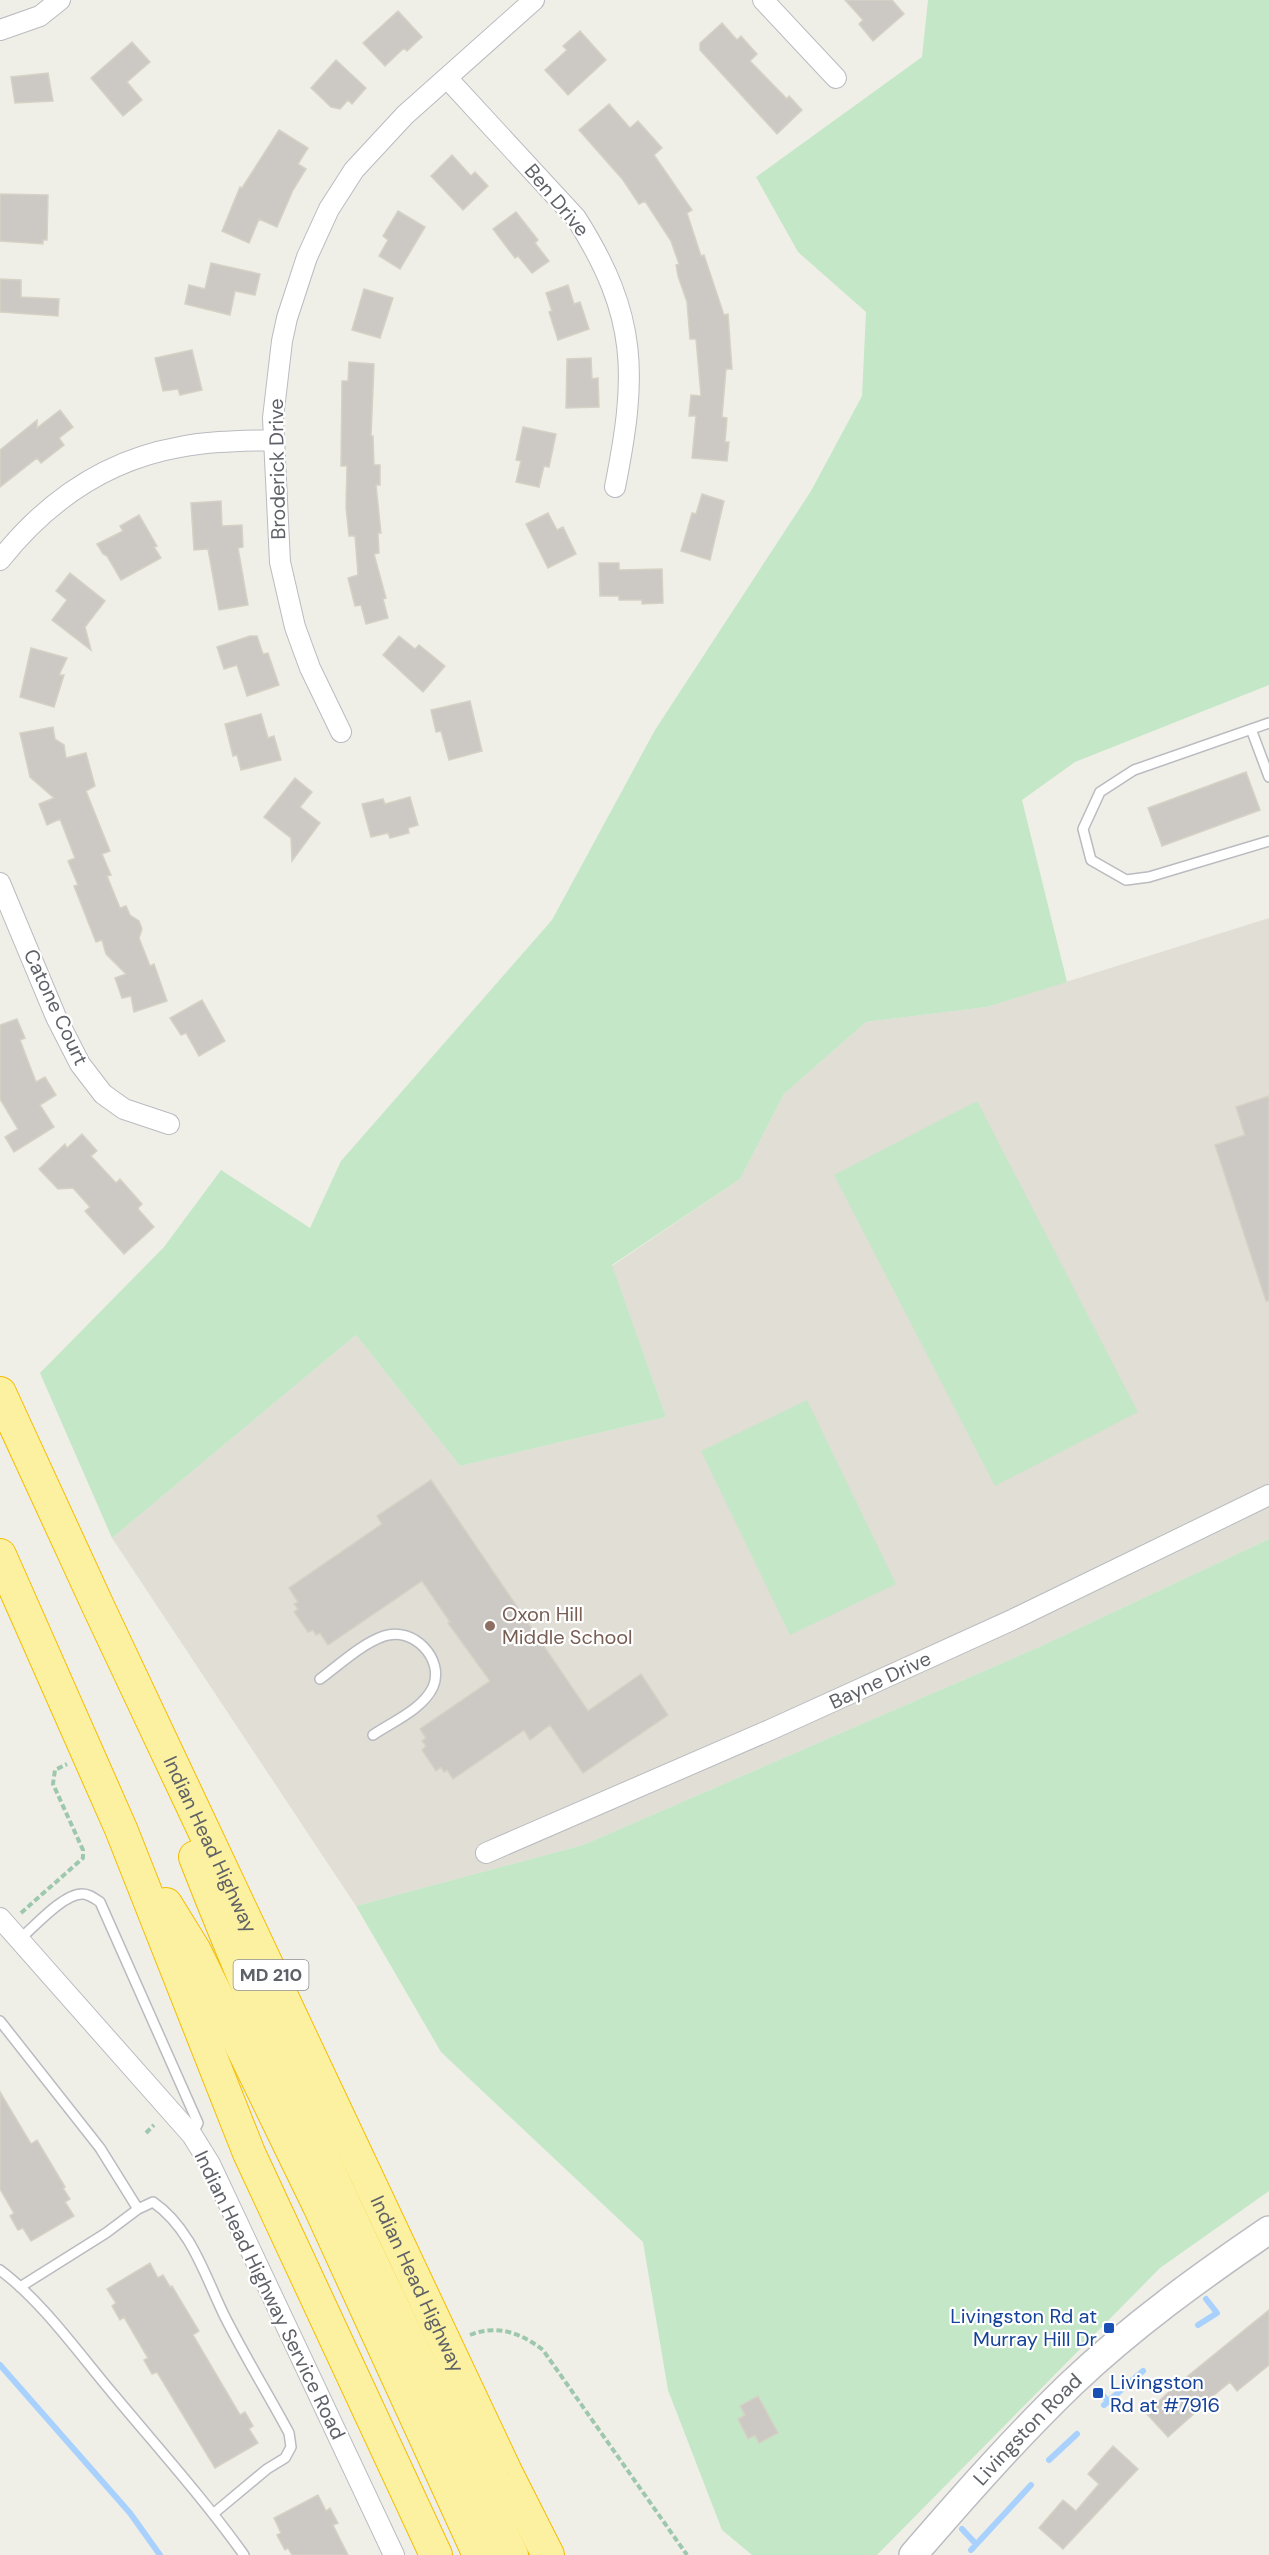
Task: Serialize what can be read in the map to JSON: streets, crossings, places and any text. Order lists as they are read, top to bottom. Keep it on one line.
{"streets":{"highway":["Indian Head Highway","MD 210"],"main road":["Livingston Road"],"street":["Ben Drive","Broderick Drive","Catone Court","Bayne Drive","Indian Head Highway Service Road"]},"crossings":[["Ben Drive","Broderick Drive"]],"places":{"other":["Oxon Hill Middle School"],"transit":["Livingston Rd at Murray Hill Dr","Livingston Rd at #7916"]}}
